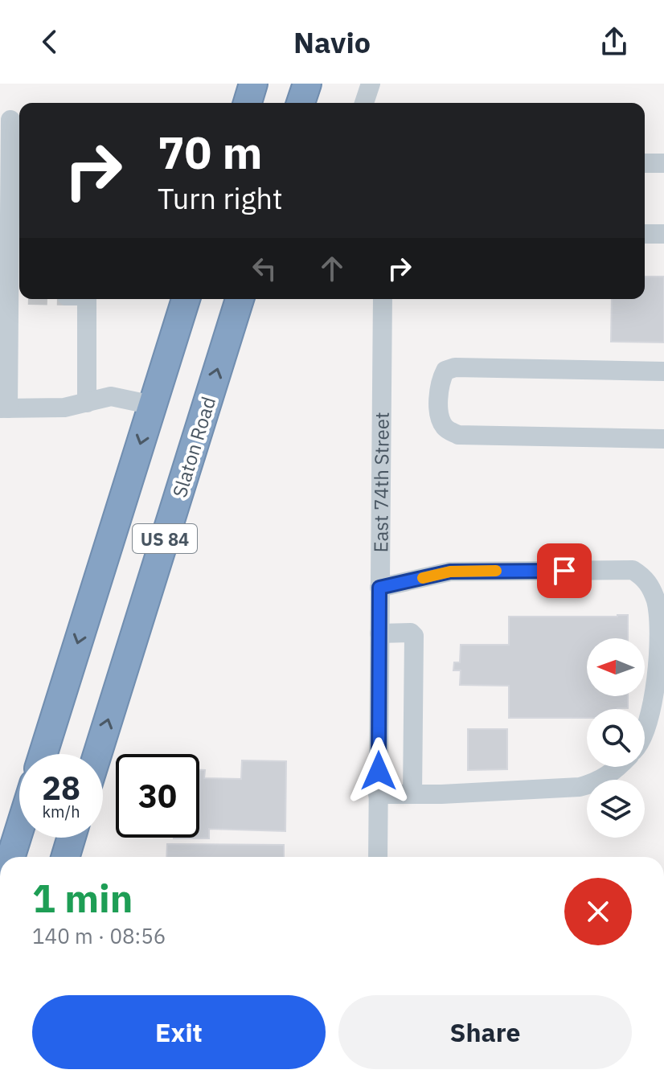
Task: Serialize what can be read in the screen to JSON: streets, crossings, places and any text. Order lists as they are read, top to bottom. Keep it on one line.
{"streets":{"highway":["Slaton Road","US 84"],"street":["East 74th Street"]},"north":"left","page":{"header":"Navio","turn":["70 m","Turn right"],"speed":"28 km/h","limit":"30","heading":["1 min","140 m · 08:56"],"buttons":["Exit","Share"]}}
